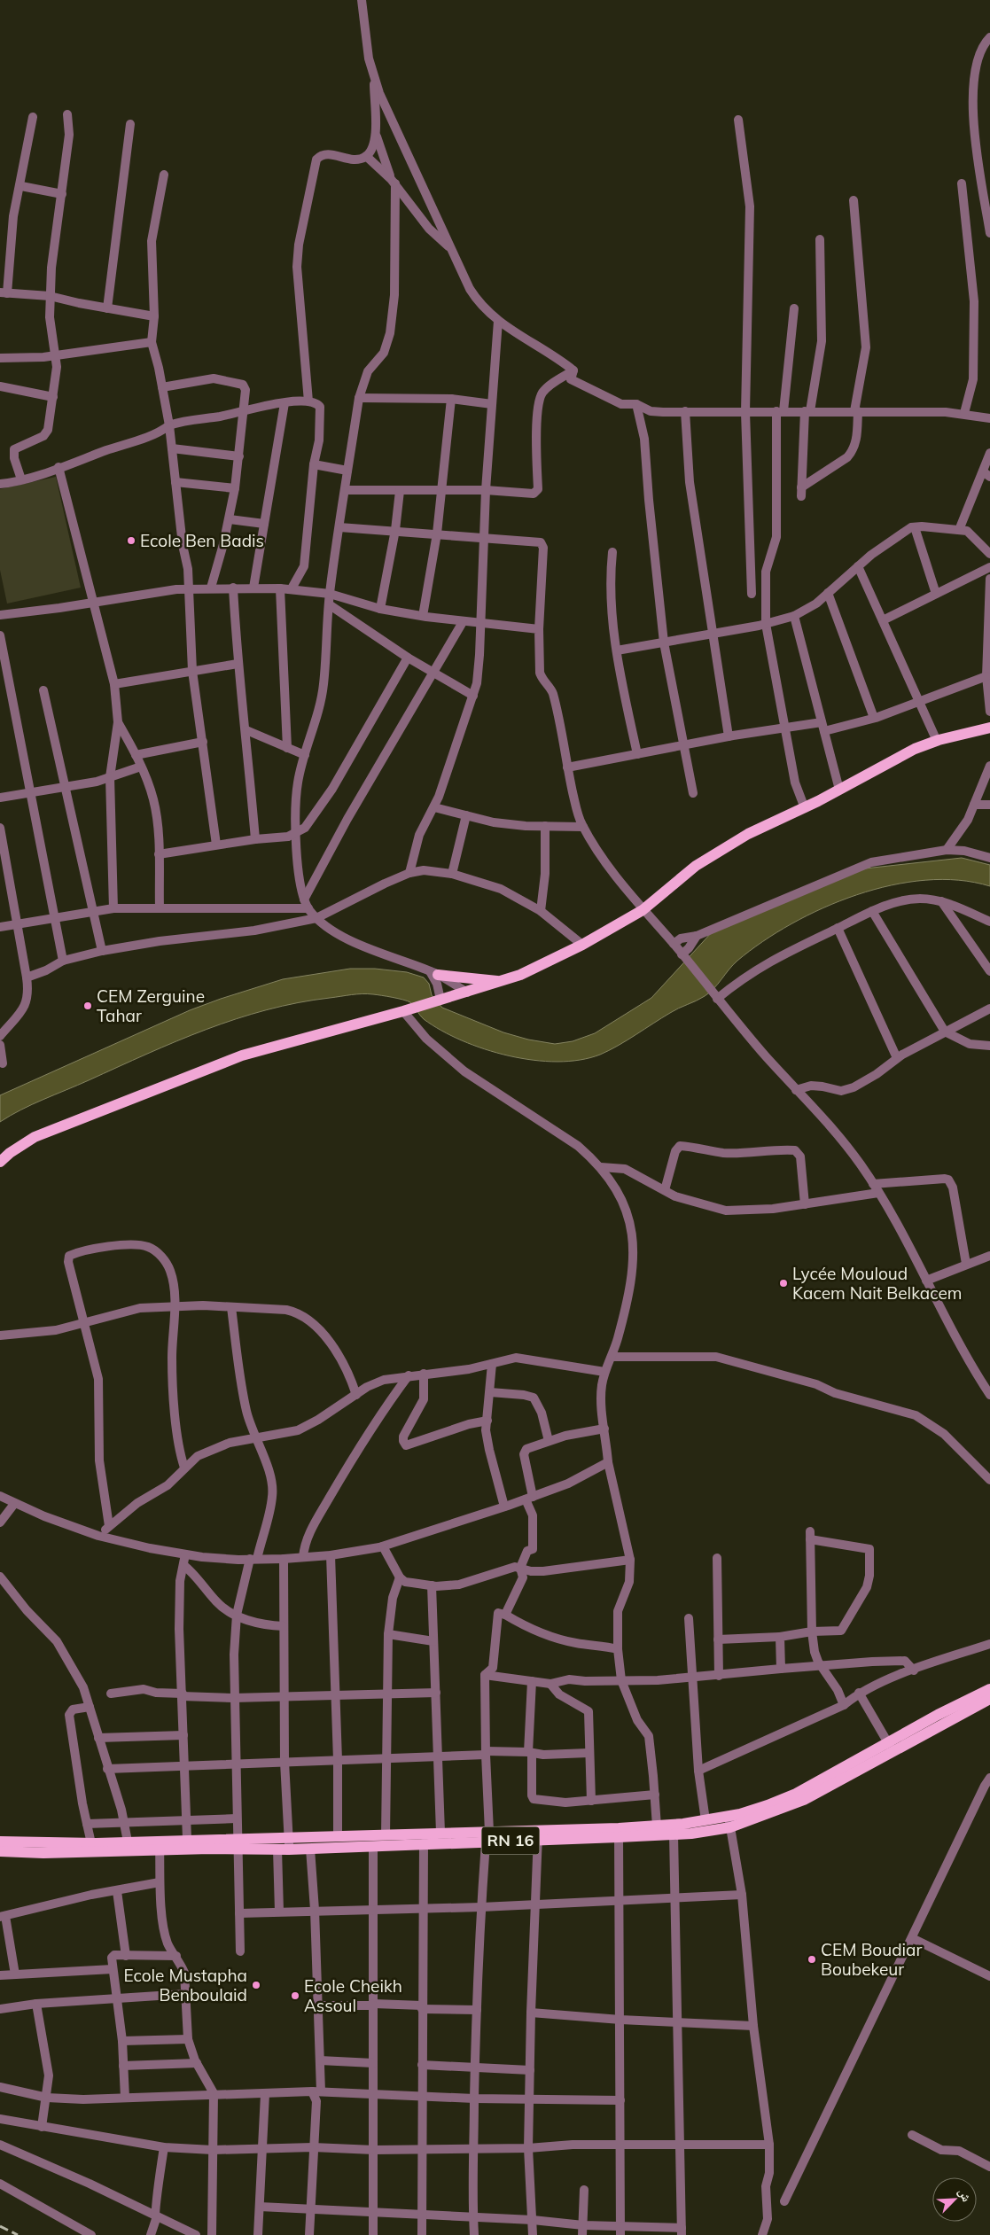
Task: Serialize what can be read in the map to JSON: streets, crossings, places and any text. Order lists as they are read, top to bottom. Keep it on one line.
{"streets":{"main road":["RN 16"]},"places":["Ecole Ben Badis","CEM Zerguine Tahar","Lycée Mouloud Kacem Nait Belkacem","CEM Boudiar Boubekeur","Ecole Mustapha Benboulaid","Ecole Cheikh Assoul"],"north":"top right"}
